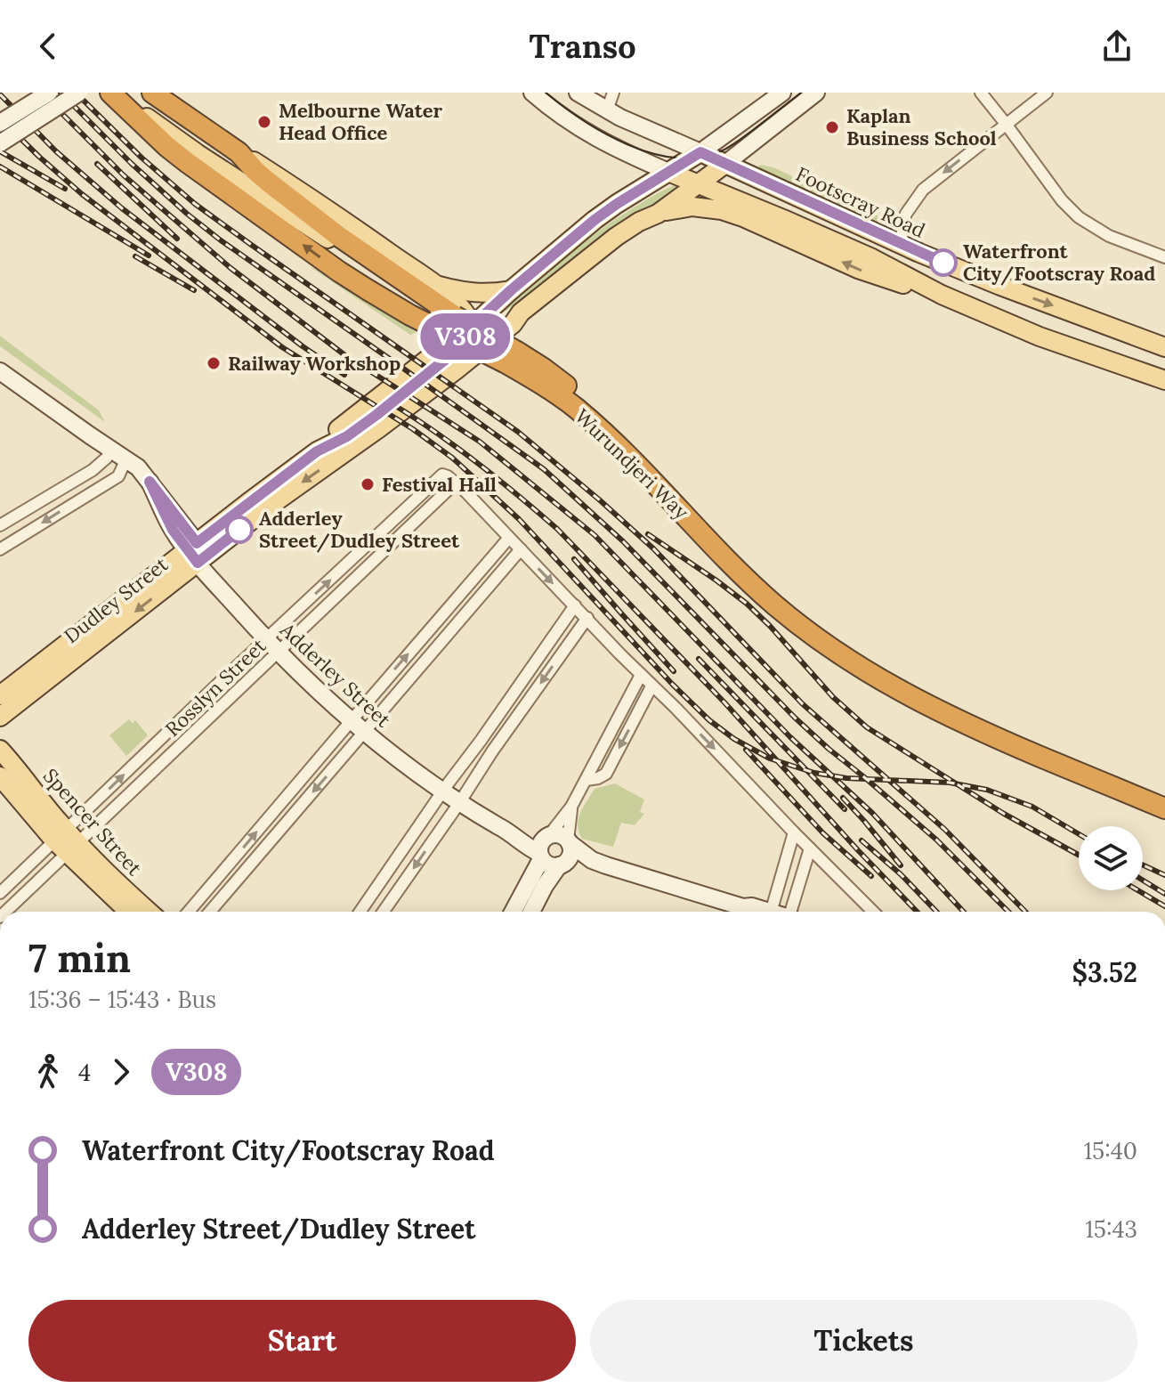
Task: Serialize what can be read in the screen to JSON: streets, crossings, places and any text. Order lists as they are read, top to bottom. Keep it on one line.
{"streets":{"highway":["Wurundjeri Way"],"main road":["Footscray Road","Dudley Street","Spencer Street"],"street":["Adderley Street","Rosslyn Street"]},"crossings":[["Footscray Road","Dudley Street"],["Wurundjeri Way","Dudley Street"],["Dudley Street","Adderley Street"],["Adderley Street","Rosslyn Street"],["Rosslyn Street","Spencer Street"]],"places":["Melbourne Water Head Office","Kaplan Business School","Waterfront City/Footscray Road","Railway Workshop","Festival Hall","Adderley Street/Dudley Street"],"lines":["bus line V308"],"page":{"header":"Transo","on_map":"V308","heading":["7 min","15:36 – 15:43 · Bus","$3.52"],"legs":["4","V308"],"list":[{"name":"Waterfront City/Footscray Road","value":"15:40"},{"name":"Adderley Street/Dudley Street","value":"15:43"}],"buttons":["Start","Tickets"]}}
